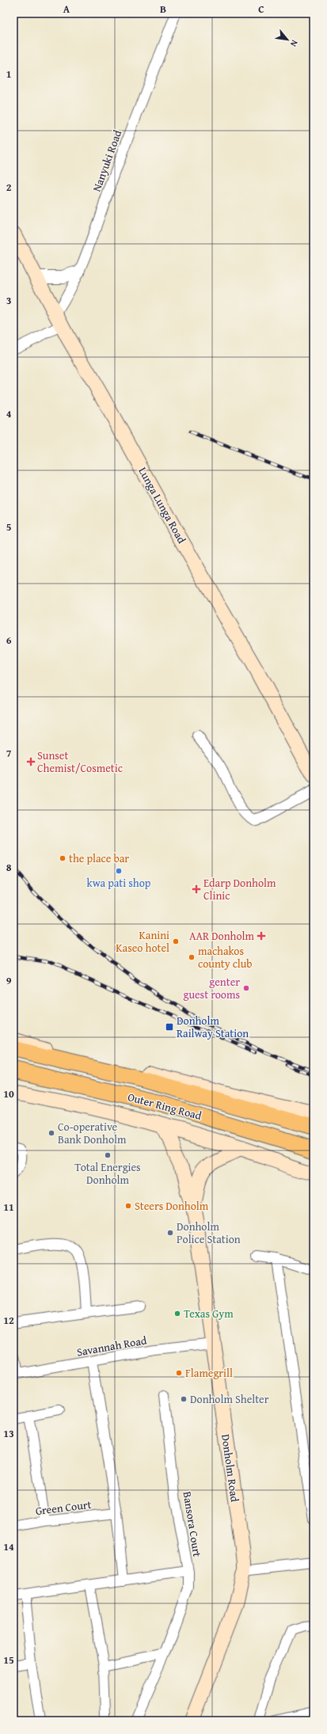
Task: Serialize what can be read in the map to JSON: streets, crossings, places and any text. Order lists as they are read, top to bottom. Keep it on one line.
{"streets":{"main road":["Lunga Lunga Road","Outer Ring Road","Donholm Road"],"street":["Nanyuki Road","Savannah Road","Green Court","Bansora Court"]},"crossings":[["Nanyuki Road","Lunga Lunga Road"],["Savannah Road","Donholm Road"]],"places":{"health":["Sunset Chemist/Cosmetic","Edarp Donholm Clinic","AAR Donholm"],"other":["the place bar","kwa pati shop","Kanini Kaseo hotel","machakos county club","genter guest rooms","Co-operative Bank Donholm","Total Energies Donholm","Steers Donholm","Donholm Police Station","Texas Gym","Flamegrill","Donholm Shelter"],"transit":["Donholm Railway Station"]},"north":"bottom right","grid":{"columns":["A","B","C"],"rows":["1","2","3","4","5","6","7","8","9","10","11","12","13","14","15"]}}
